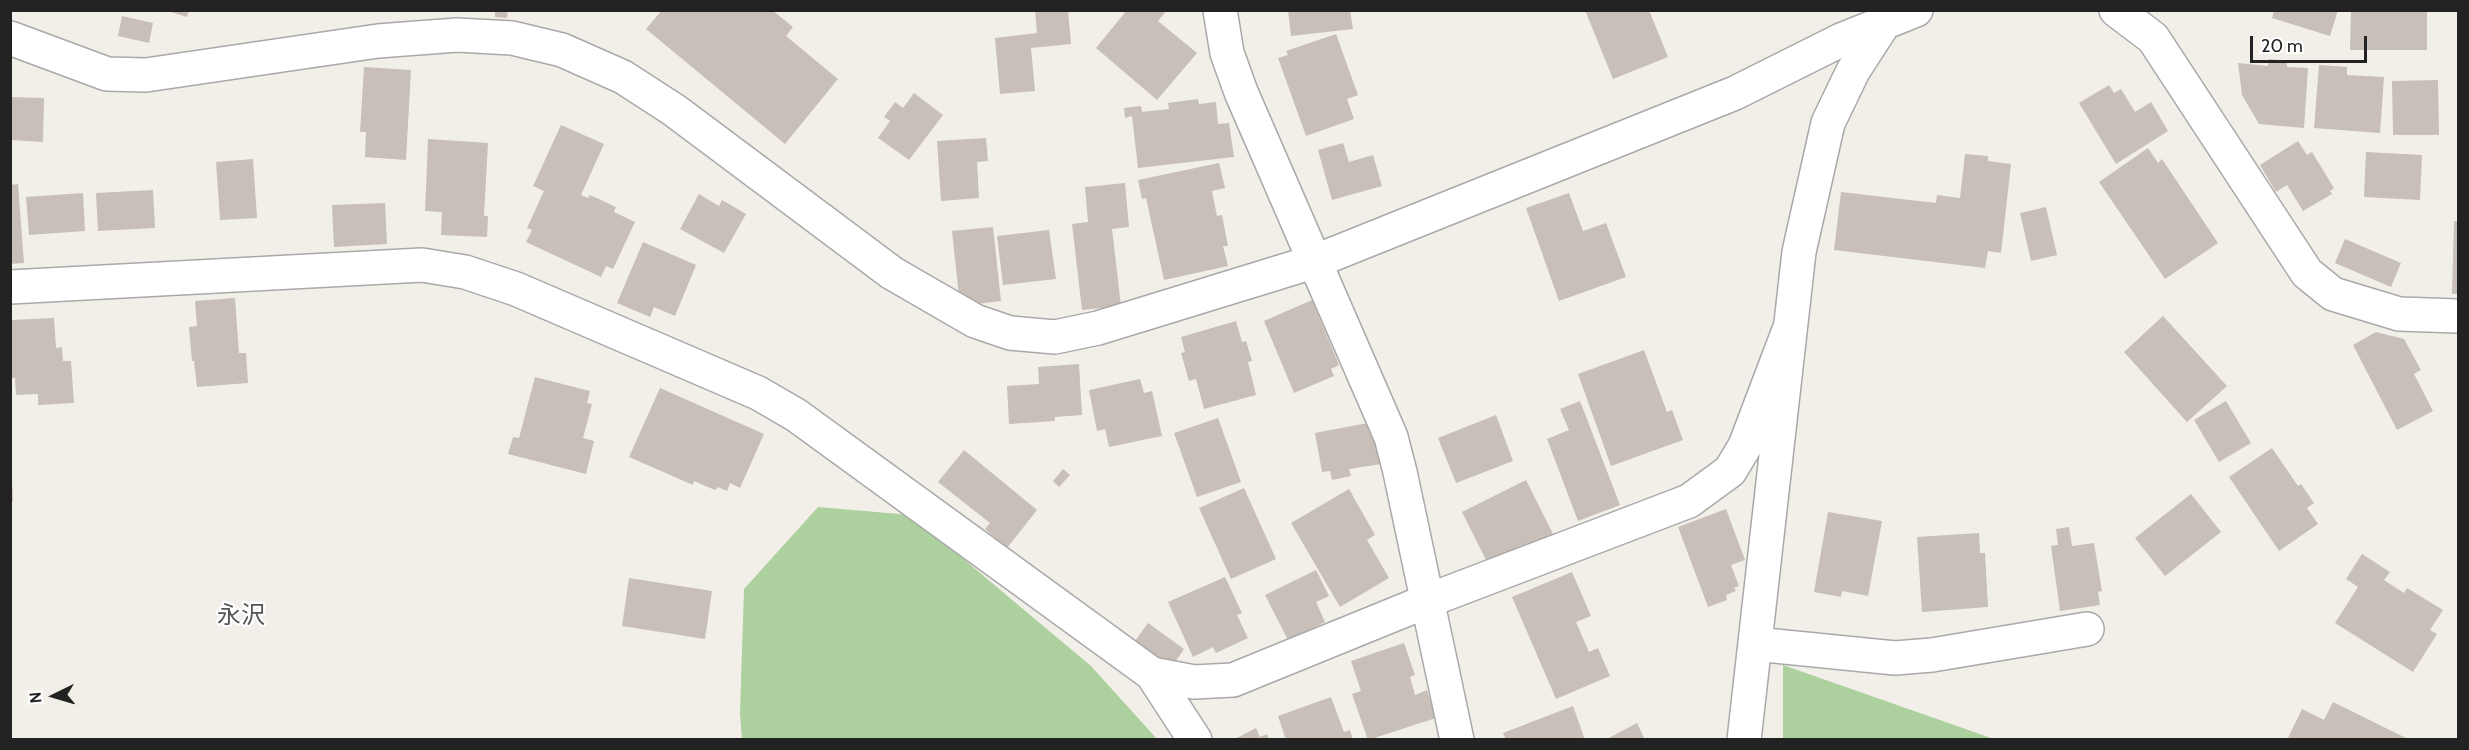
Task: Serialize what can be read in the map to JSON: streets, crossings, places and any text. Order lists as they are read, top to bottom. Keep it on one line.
{"districts":["永沢"],"scale_bar":"20 m","north":"left"}
